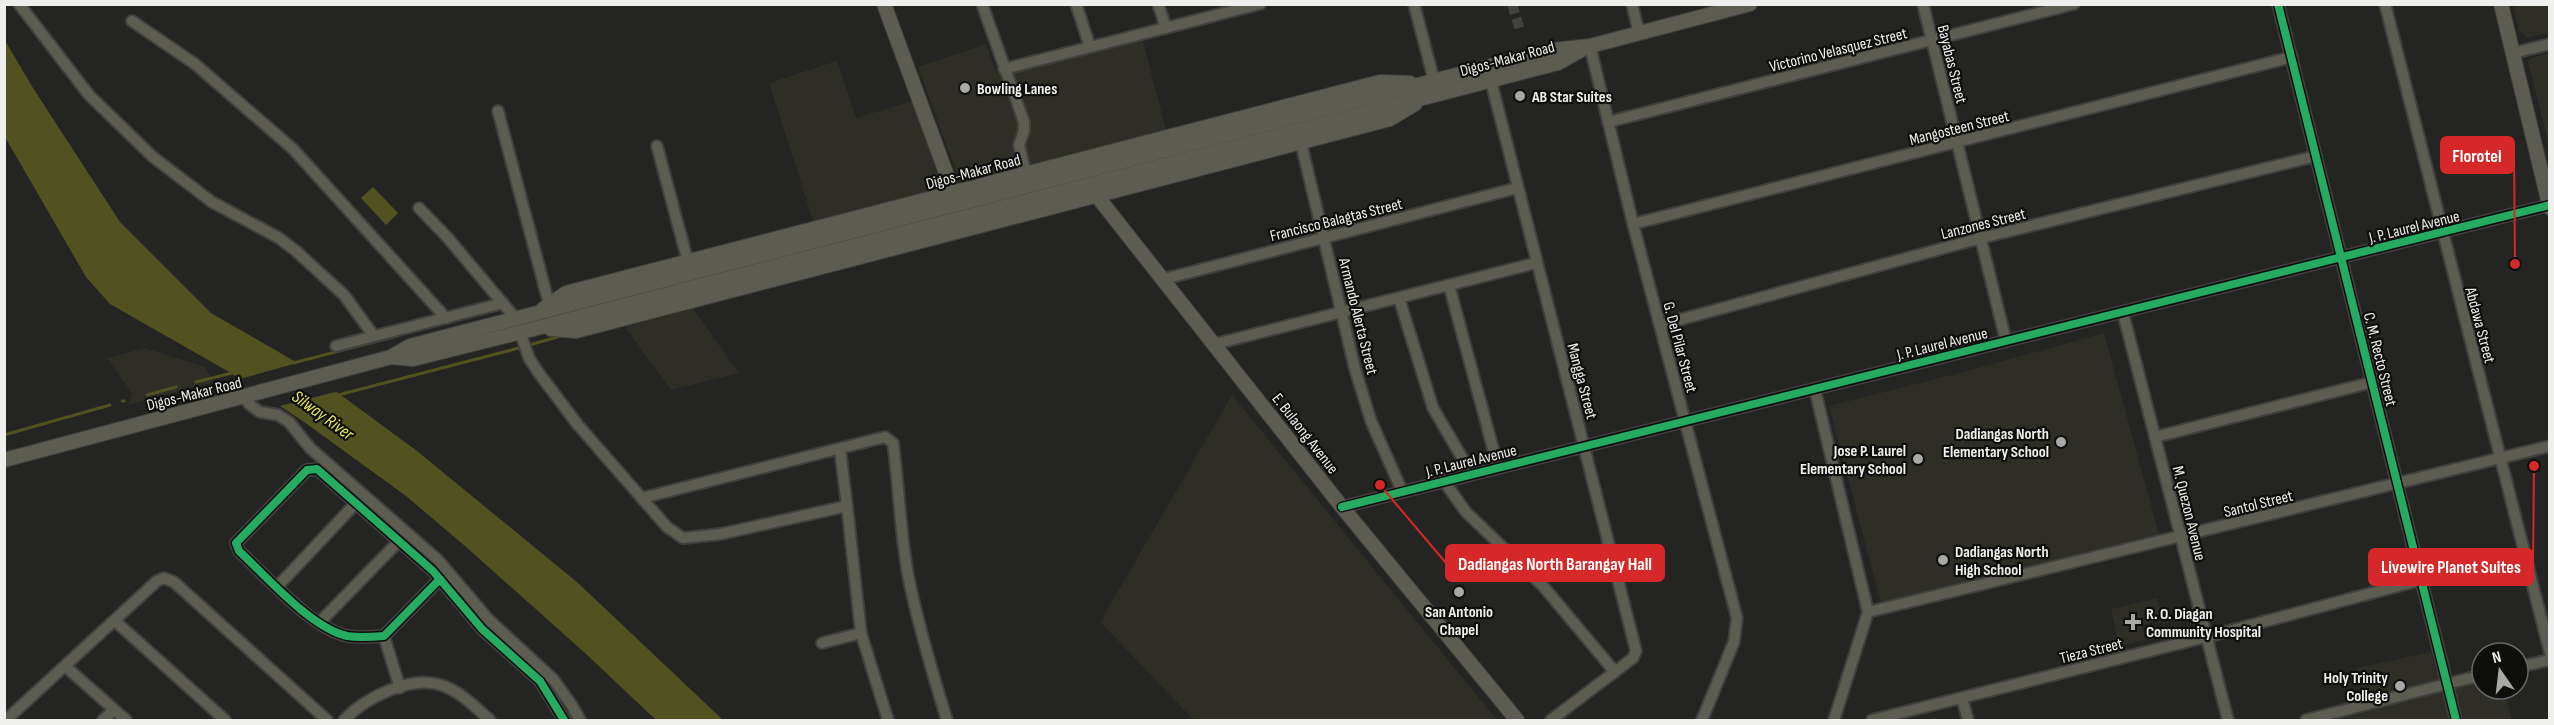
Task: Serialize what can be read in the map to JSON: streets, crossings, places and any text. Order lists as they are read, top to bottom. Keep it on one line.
{"streets":{"main road":["Digos-Makar Road","E. Bulaong Avenue"],"street":["Victorino Velasquez Street","Bayabas Street","Mangosteen Street","Francisco Balagtas Street","Lanzones Street","J. P. Laurel Avenue","Armando Alerta Street","Abdawa Street","G. Del Pilar Street","C. M. Recto Street","Mangga Street","Santol Street","M. Quezon Avenue","Tieza Street"]},"crossings":[["Victorino Velasquez Street","Bayabas Street"],["Victorino Velasquez Street","G. Del Pilar Street"],["Digos-Makar Road","Armando Alerta Street"],["Digos-Makar Road","G. Del Pilar Street"],["Digos-Makar Road","Mangga Street"],["Digos-Makar Road","E. Bulaong Avenue"],["Bayabas Street","Mangosteen Street"],["Bayabas Street","Lanzones Street"],["Bayabas Street","J. P. Laurel Avenue"],["Mangosteen Street","G. Del Pilar Street"],["Mangosteen Street","C. M. Recto Street"],["Francisco Balagtas Street","Armando Alerta Street"],["Francisco Balagtas Street","Mangga Street"],["Francisco Balagtas Street","E. Bulaong Avenue"],["Lanzones Street","G. Del Pilar Street"],["Lanzones Street","C. M. Recto Street"],["J. P. Laurel Avenue","Armando Alerta Street"],["J. P. Laurel Avenue","Abdawa Street"],["J. P. Laurel Avenue","G. Del Pilar Street"],["J. P. Laurel Avenue","C. M. Recto Street"],["J. P. Laurel Avenue","Mangga Street"],["J. P. Laurel Avenue","E. Bulaong Avenue"],["J. P. Laurel Avenue","M. Quezon Avenue"],["Abdawa Street","Santol Street"],["C. M. Recto Street","Santol Street"],["C. M. Recto Street","Tieza Street"],["Santol Street","M. Quezon Avenue"],["M. Quezon Avenue","Tieza Street"]],"water":["Silway River"],"places":{"other":["Bowling Lanes","AB Star Suites","Florotel","Dadiangas North Elementary School","Jose P. Laurel Elementary School","Livewire Planet Suites","Dadiangas North Barangay Hall","Dadiangas North High School","San Antonio Chapel","Holy Trinity College"],"health":["R. O. Diagan Community Hospital"]},"north":"top"}
